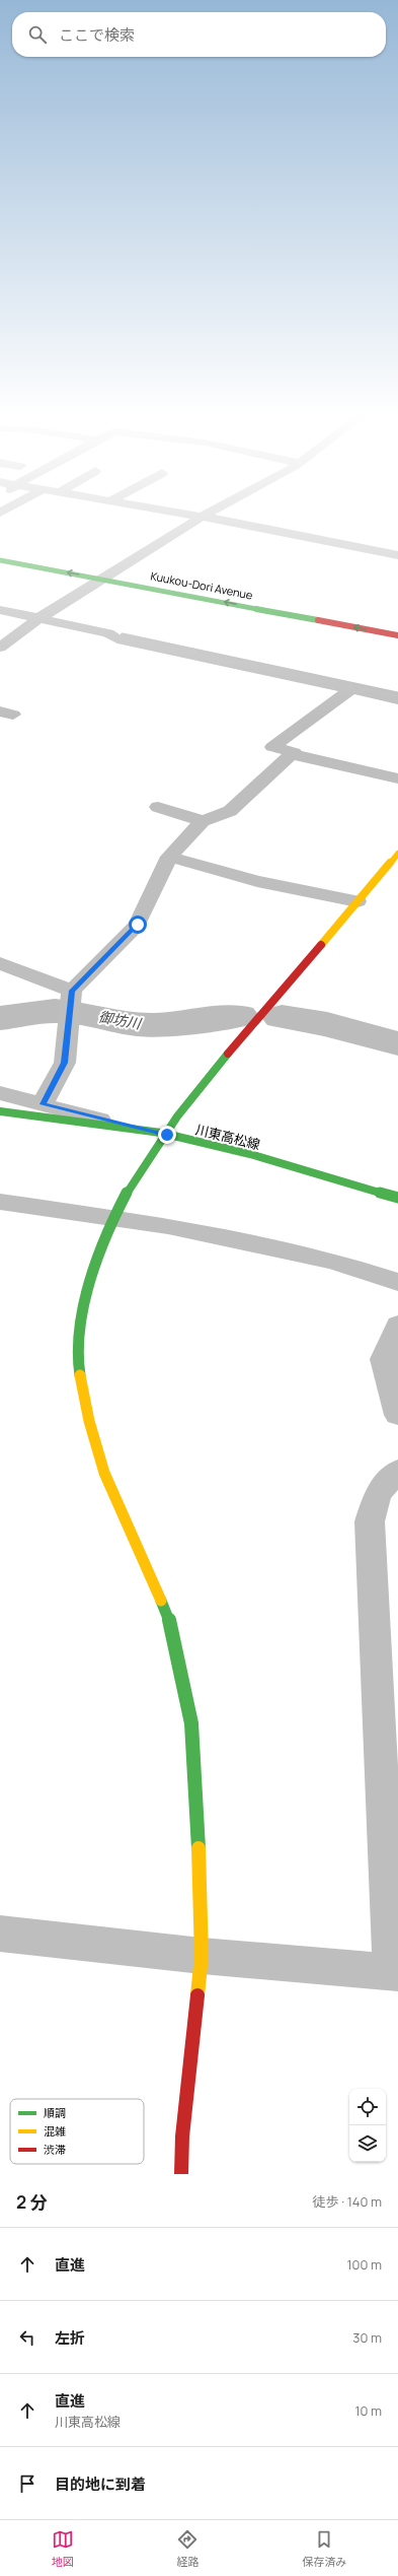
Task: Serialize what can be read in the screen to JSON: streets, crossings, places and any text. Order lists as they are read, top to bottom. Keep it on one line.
{"streets":{"main road":["Kuukou-Dori Avenue","川東高松線"]},"water":["御坊川"],"legend":["順調","混雑","渋滞"],"page":{"search":"ここで検索","heading":["2 分","徒歩 · 140 m"],"list":[["直進","100 m"],["左折","30 m"],["直進","川東高松線","10 m"],"目的地に到着"],"nav":["地図","経路","保存済み"]}}
